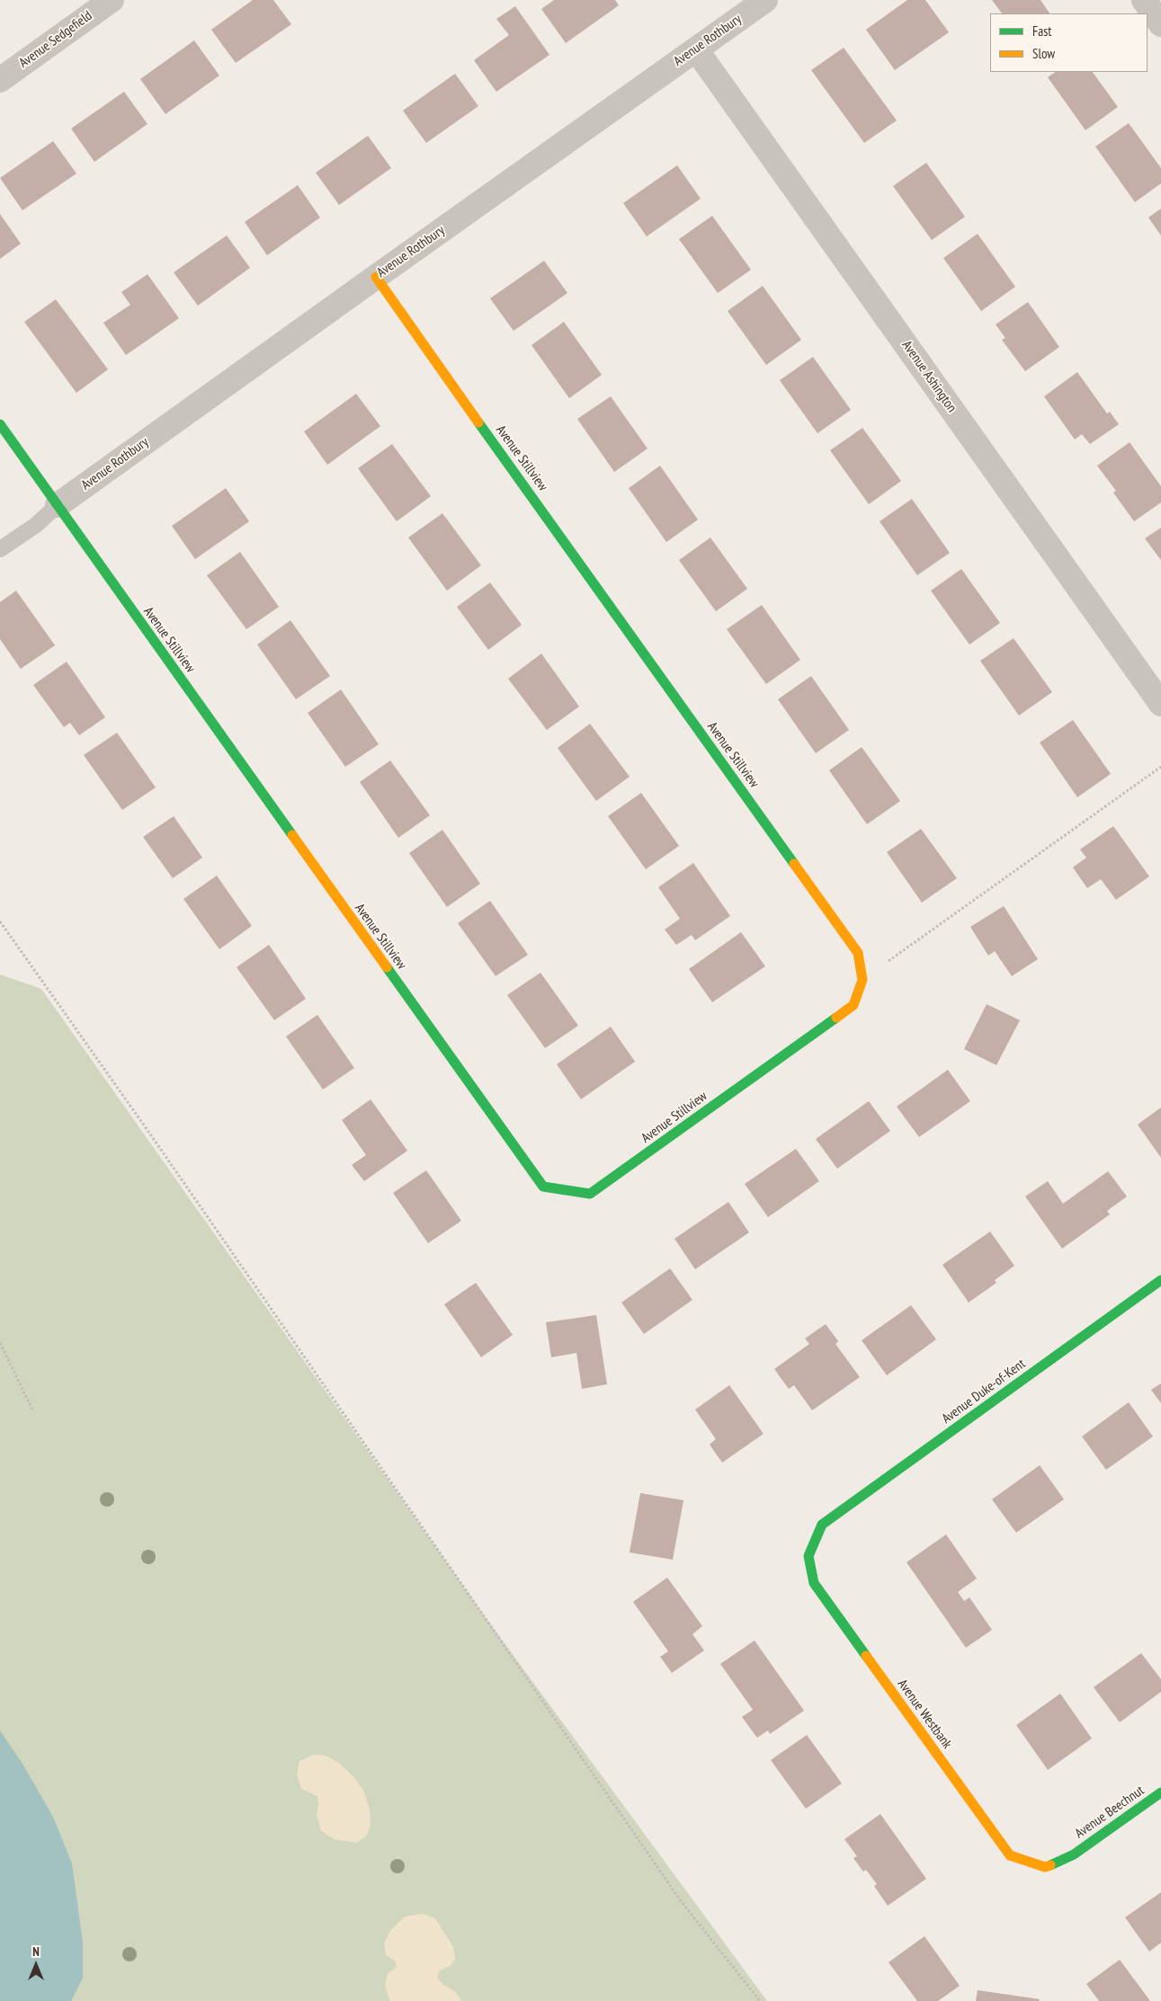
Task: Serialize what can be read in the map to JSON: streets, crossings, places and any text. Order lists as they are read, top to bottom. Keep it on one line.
{"streets":{"street":["Avenue Sedgefield","Avenue Rothbury","Avenue Ashington","Avenue Stillview","Avenue Duke-of-Kent","Avenue Westbank","Avenue Beechnut"]},"crossings":[["Avenue Rothbury","Avenue Ashington"],["Avenue Rothbury","Avenue Stillview"],["Avenue Duke-of-Kent","Avenue Westbank"],["Avenue Westbank","Avenue Beechnut"]],"legend":["Fast","Slow"],"north":"top"}
